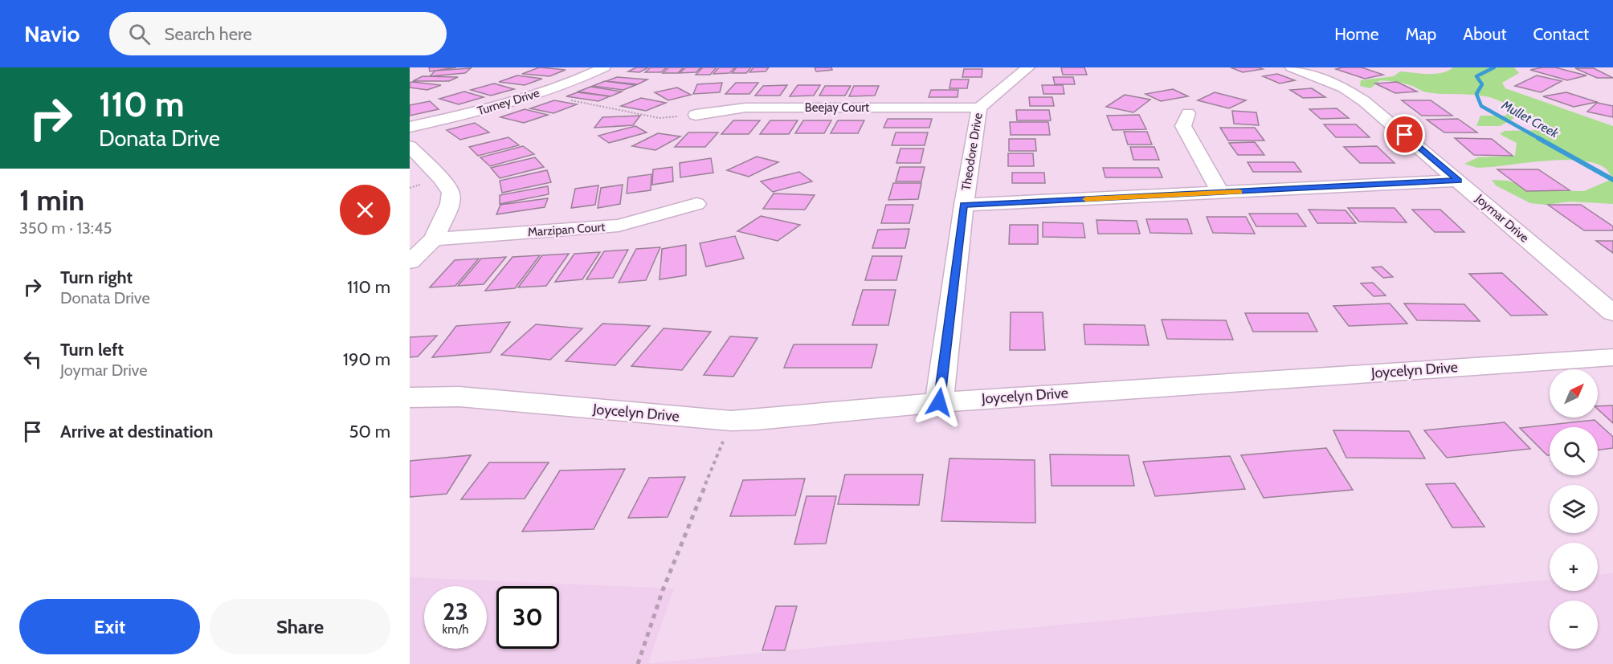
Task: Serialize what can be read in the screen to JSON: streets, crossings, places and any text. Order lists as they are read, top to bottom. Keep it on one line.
{"streets":{"street":["Turney Drive","Beejay Court","Theodore Drive","Joymar Drive","Marzipan Court","Joycelyn Drive"]},"crossings":[["Beejay Court","Theodore Drive"],["Theodore Drive","Joycelyn Drive"]],"water":["Mullet Creek"],"north":"top right","page":{"header":"Navio","search":"Search here","nav":["Home","Map","About","Contact"],"turn":["110 m","Donata Drive"],"heading":["1 min","350 m · 13:45"],"list":[{"name":"Turn right","note":"Donata Drive","value":"110 m"},{"name":"Turn left","note":"Joymar Drive","value":"190 m"},{"name":"Arrive at destination","value":"50 m"}],"map_buttons":["+","−"],"speed":"23 km/h","limit":"30","buttons":["Exit","Share"]}}
